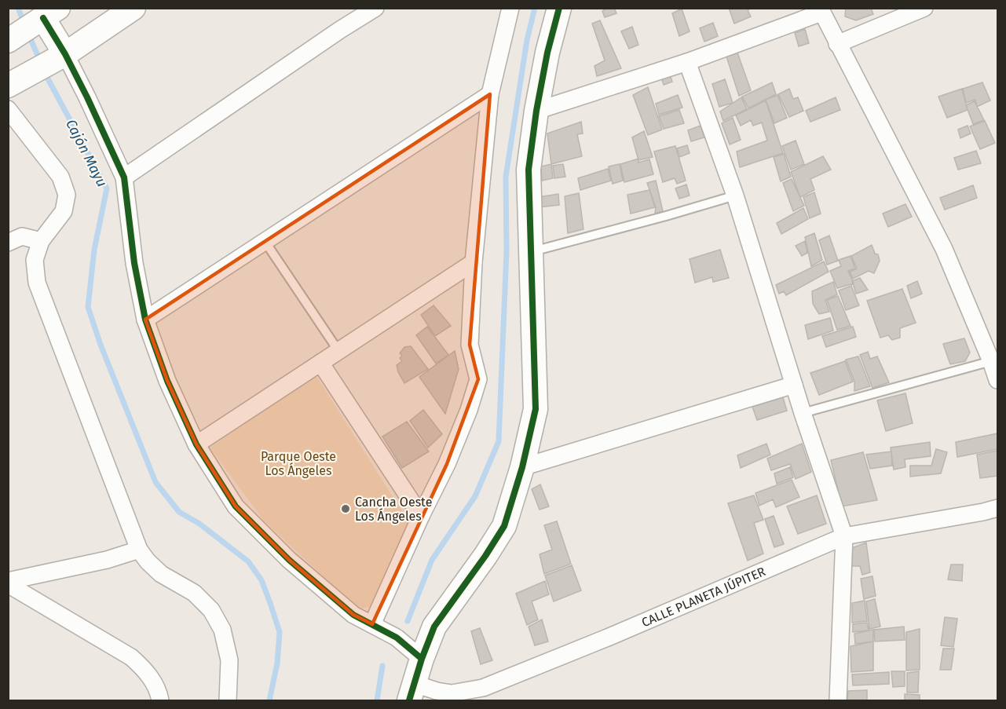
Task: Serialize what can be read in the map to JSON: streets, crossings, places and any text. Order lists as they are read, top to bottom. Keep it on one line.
{"streets":{"street":["CALLE PLANETA JÚPITER"]},"water":["Cajón Mayu"],"parks":["Parque Oeste Los Ángeles"],"places":["Cancha Oeste Los Ángeles"]}
